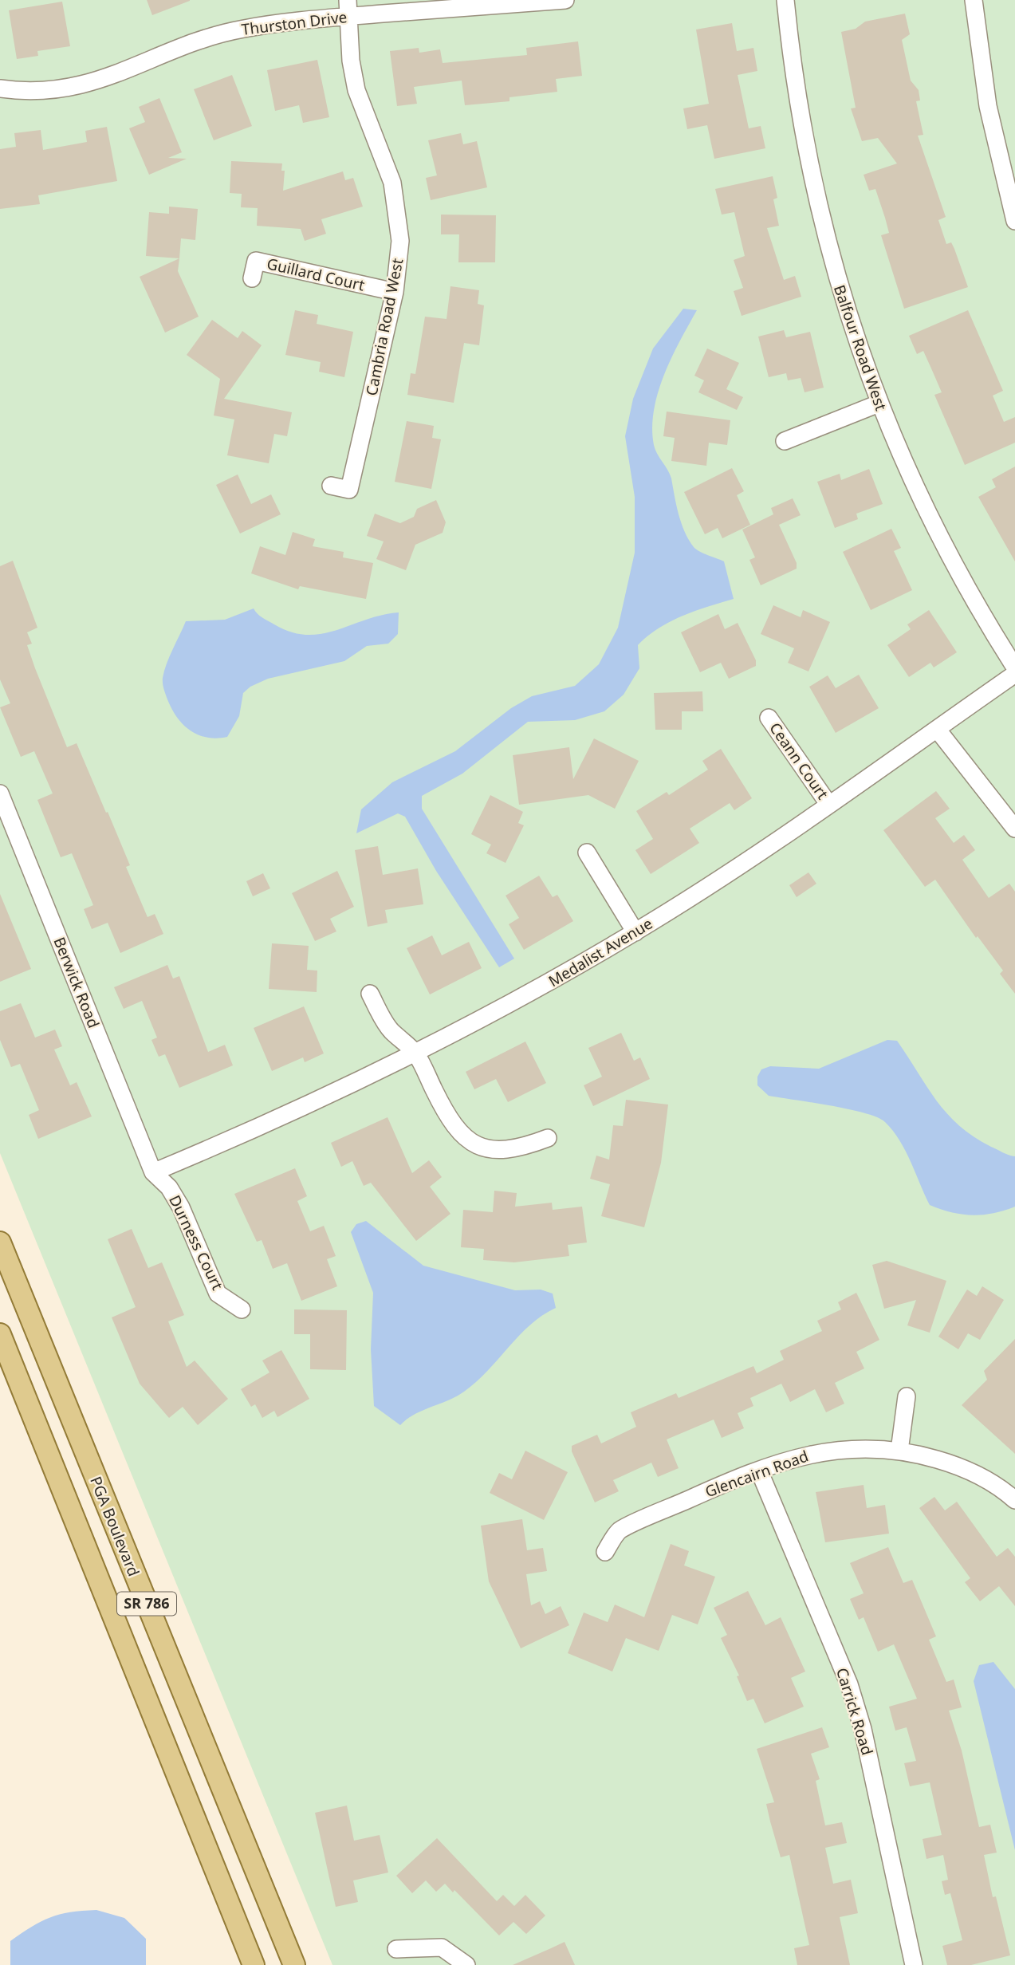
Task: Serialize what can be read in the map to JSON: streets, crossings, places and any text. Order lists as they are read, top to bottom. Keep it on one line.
{"streets":{"main road":["PGA Boulevard","SR 786"],"street":["Thurston Drive","Guillard Court","Cambria Road West","Balfour Road West","Ceann Court","Medalist Avenue","Berwick Road","Durness Court","Glencairn Road","Carrick Road"]},"crossings":[["Thurston Drive","Cambria Road West"],["Guillard Court","Cambria Road West"],["Ceann Court","Medalist Avenue"],["Medalist Avenue","Berwick Road"],["Medalist Avenue","Durness Court"],["Berwick Road","Durness Court"],["Glencairn Road","Carrick Road"]]}
